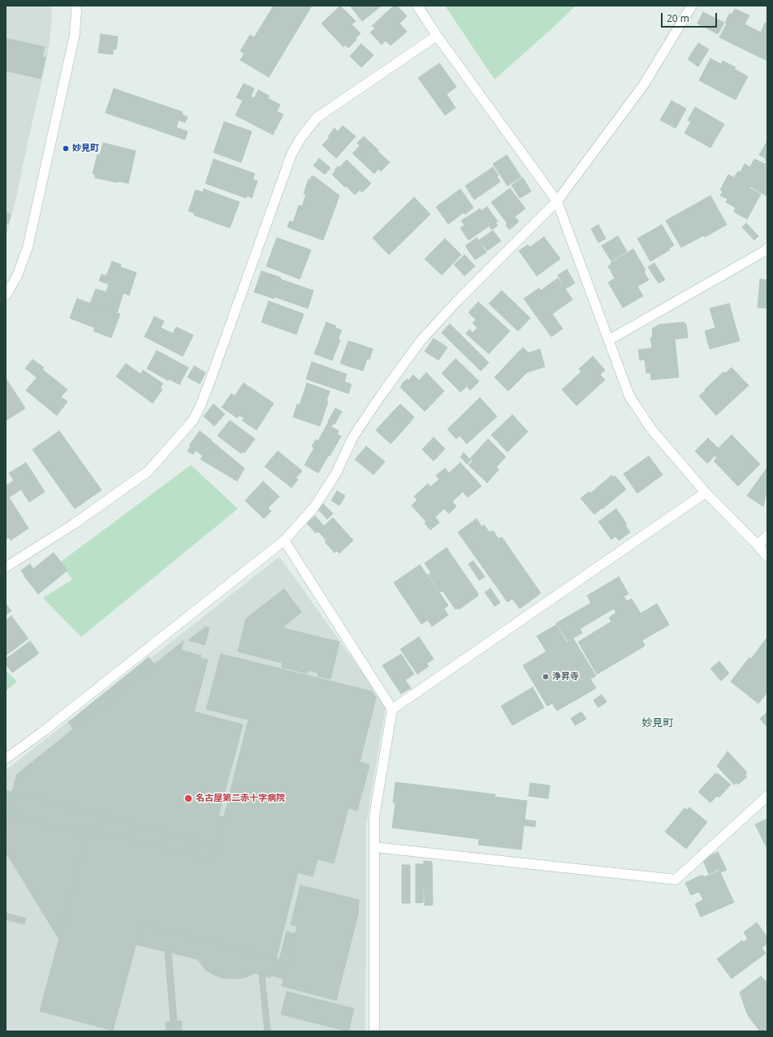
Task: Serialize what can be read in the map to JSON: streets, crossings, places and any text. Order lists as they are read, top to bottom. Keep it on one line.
{"districts":["妙見町"],"places":["妙見町","浄昇寺","名古屋第二赤十字病院"],"scale_bar":"20 m"}
